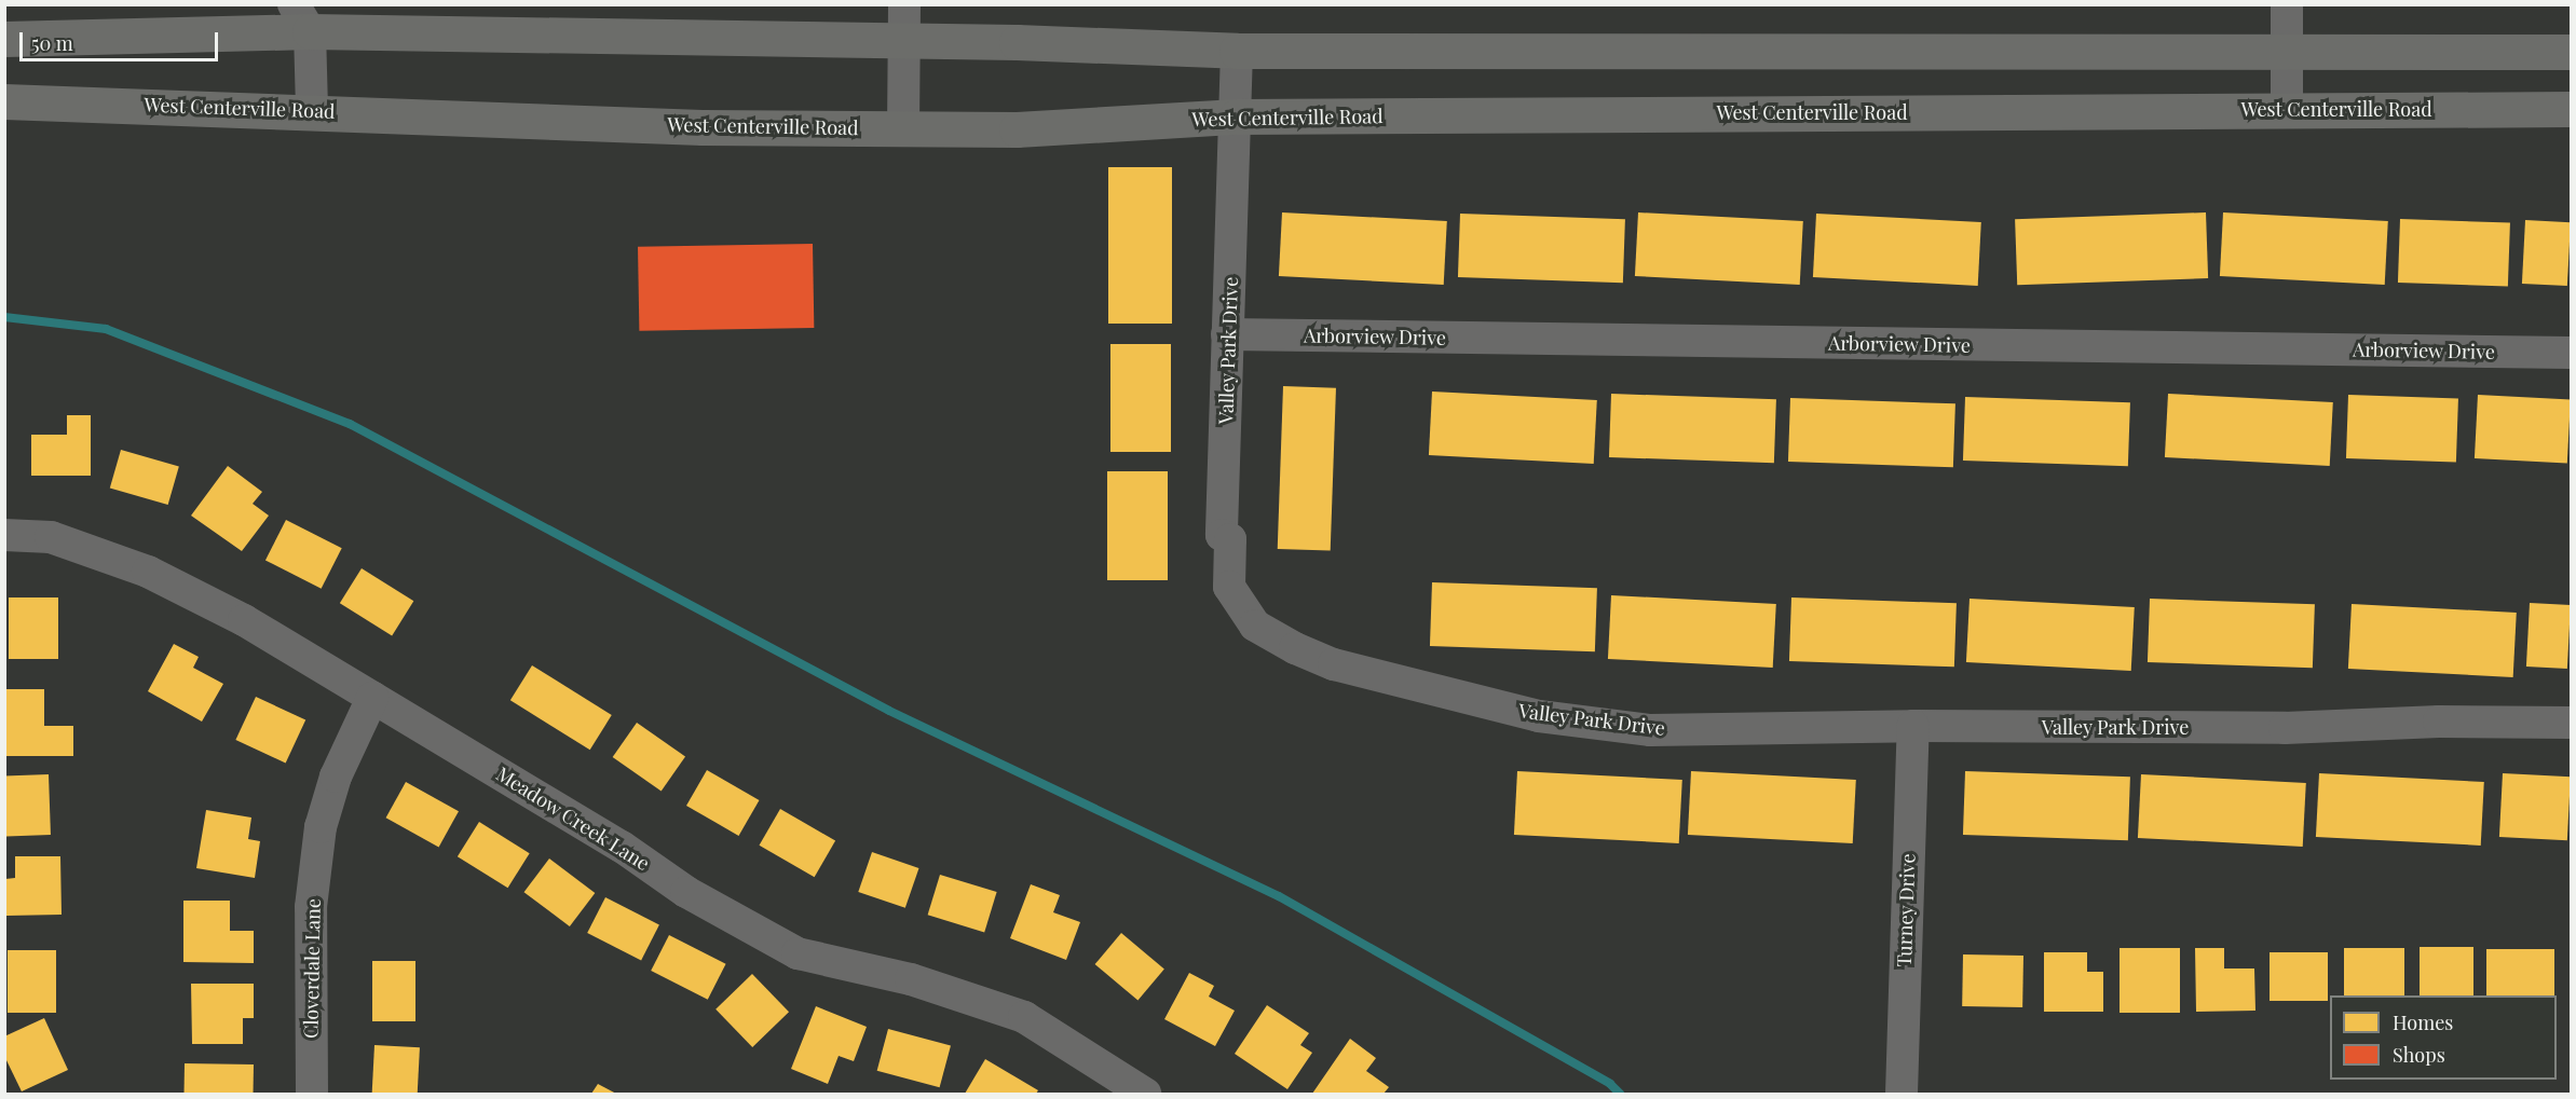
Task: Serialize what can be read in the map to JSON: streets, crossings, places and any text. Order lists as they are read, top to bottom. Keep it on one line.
{"streets":{"main road":["West Centerville Road"],"street":["Arborview Drive","Valley Park Drive","Meadow Creek Lane","Turney Drive","Cloverdale Lane"]},"crossings":[["West Centerville Road","Valley Park Drive"],["Arborview Drive","Valley Park Drive"],["Valley Park Drive","Turney Drive"],["Meadow Creek Lane","Cloverdale Lane"]],"legend":["Homes","Shops"],"scale_bar":"50 m"}
